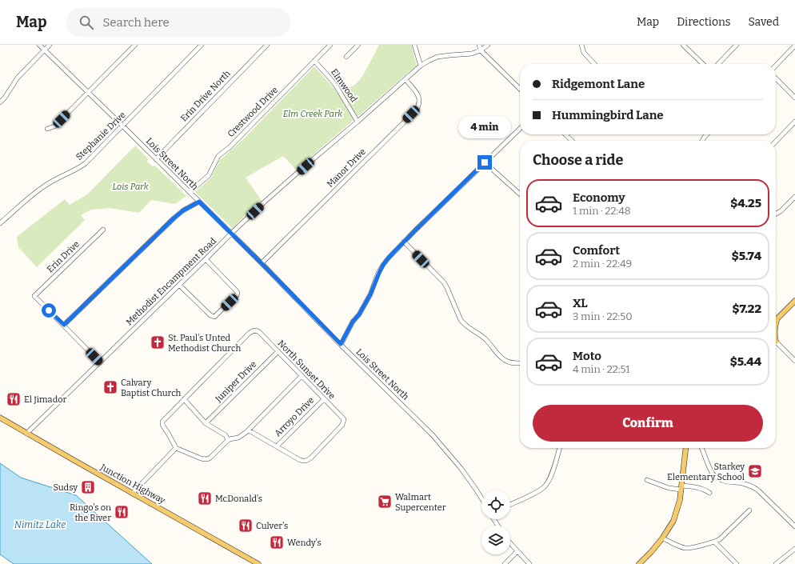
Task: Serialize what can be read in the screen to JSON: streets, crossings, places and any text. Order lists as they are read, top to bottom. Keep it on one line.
{"streets":{"main road":["Junction Highway"],"street":["Elmwood","Erin Drive North","Crestwood Drive","Stephanie Drive","Lois Street North","Manor Drive","Erin Drive","Methodist Encampment Road","North Sunset Drive","Juniper Drive","Arroyo Drive"]},"crossings":[["Elmwood","Crestwood Drive"],["Elmwood","Methodist Encampment Road"],["Erin Drive North","Lois Street North"],["Crestwood Drive","Lois Street North"],["Stephanie Drive","Lois Street North"],["Lois Street North","Manor Drive"],["Lois Street North","Methodist Encampment Road"],["Manor Drive","Methodist Encampment Road"],["Methodist Encampment Road","Junction Highway"],["North Sunset Drive","Juniper Drive"],["North Sunset Drive","Arroyo Drive"]],"water":["Nimitz Lake"],"parks":["Elm Creek Park","Lois Park"],"places":{"church":["St. Paul's Unted Methodist Church","Calvary Baptist Church"],"restaurant":["El Jimador","McDonald's","Ringo's on the River","Culver's","Wendy's"],"school or university":["Starkey Elementary School"],"building":["Sudsy"],"supermarket":["Walmart Supercenter"]},"page":{"header":"Map","search":"Search here","nav":["Map","Directions","Saved"],"banner":["Ridgemont Lane","Hummingbird Lane"],"bubble":"4 min","heading":"Choose a ride","list":[{"name":"Economy","note":"1 min · 22:48","value":"$4.25"},{"name":"Comfort","note":"2 min · 22:49","value":"$5.74"},{"name":"XL","note":"3 min · 22:50","value":"$7.22"},{"name":"Moto","note":"4 min · 22:51","value":"$5.44"}],"buttons":"Confirm"}}
